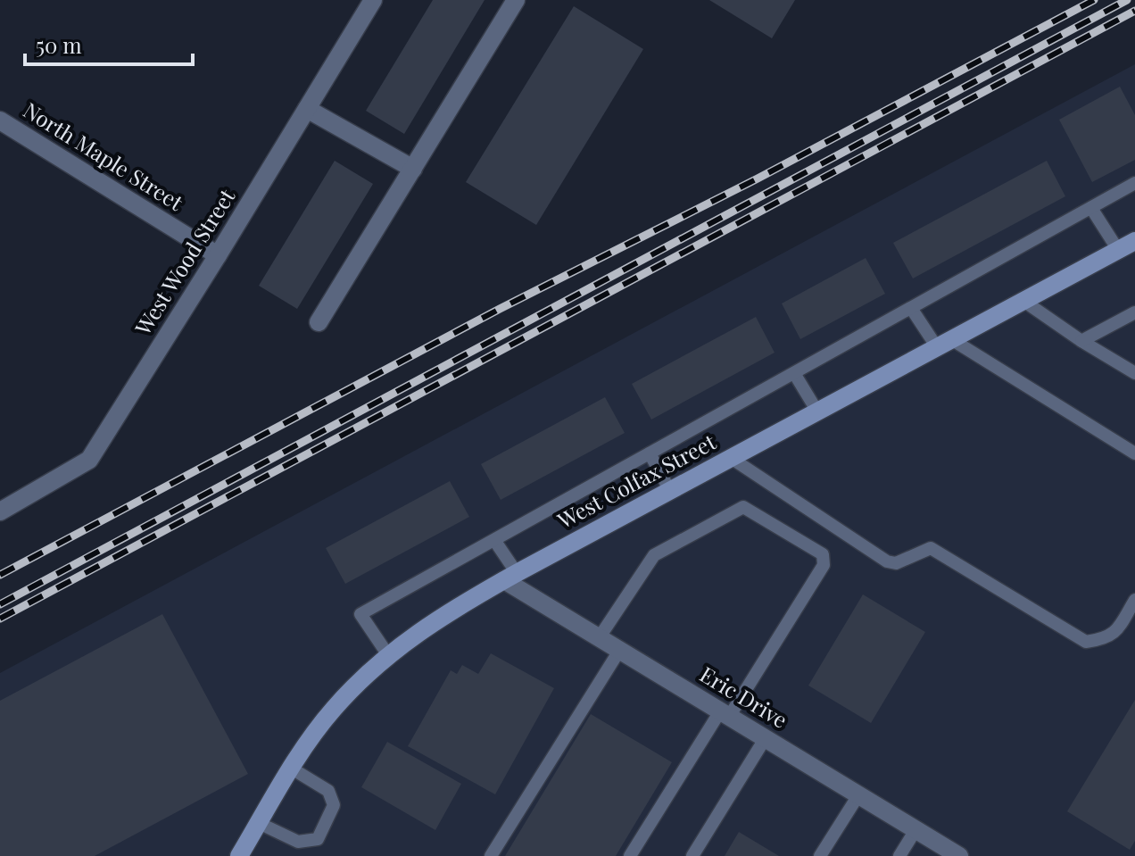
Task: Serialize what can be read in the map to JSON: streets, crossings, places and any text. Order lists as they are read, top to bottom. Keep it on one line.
{"streets":{"street":["North Maple Street","West Wood Street","West Colfax Street","Eric Drive"]},"crossings":[["North Maple Street","West Wood Street"],["West Colfax Street","Eric Drive"]],"scale_bar":"50 m"}
